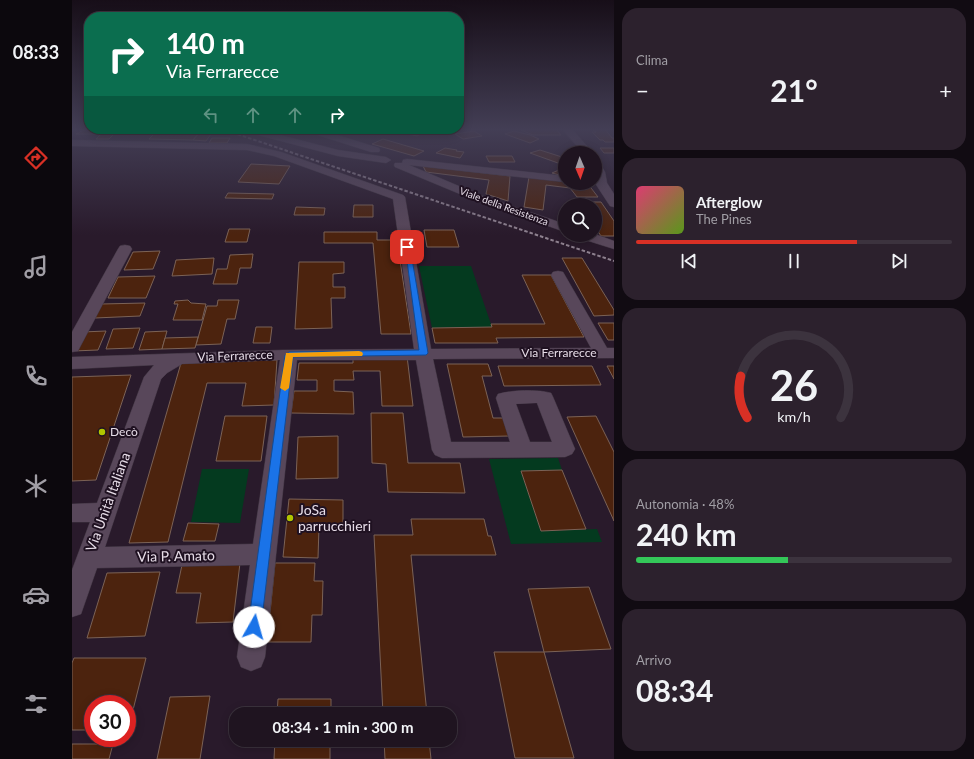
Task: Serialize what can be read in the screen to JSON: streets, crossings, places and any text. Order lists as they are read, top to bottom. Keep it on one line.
{"streets":{"street":["Viale della Resistenza","Via Ferrarecce","Via Unità Italiana","Via P. Amato"]},"crossings":[["Via Unità Italiana","Via P. Amato"]],"places":["Decò","JoSa parrucchieri"],"north":"bottom","page":{"tabs":"08:33","tile":["Clima",["Autonomia · 48%","240 km"],["Arrivo","08:34"]],"turn":["140 m","Via Ferrarecce"],"heat":["−","21°","+"],"song":["Afterglow","The Pines"],"limit":"30","trip":"08:34 · 1 min · 300 m","gauge":["26","km/h"]}}
